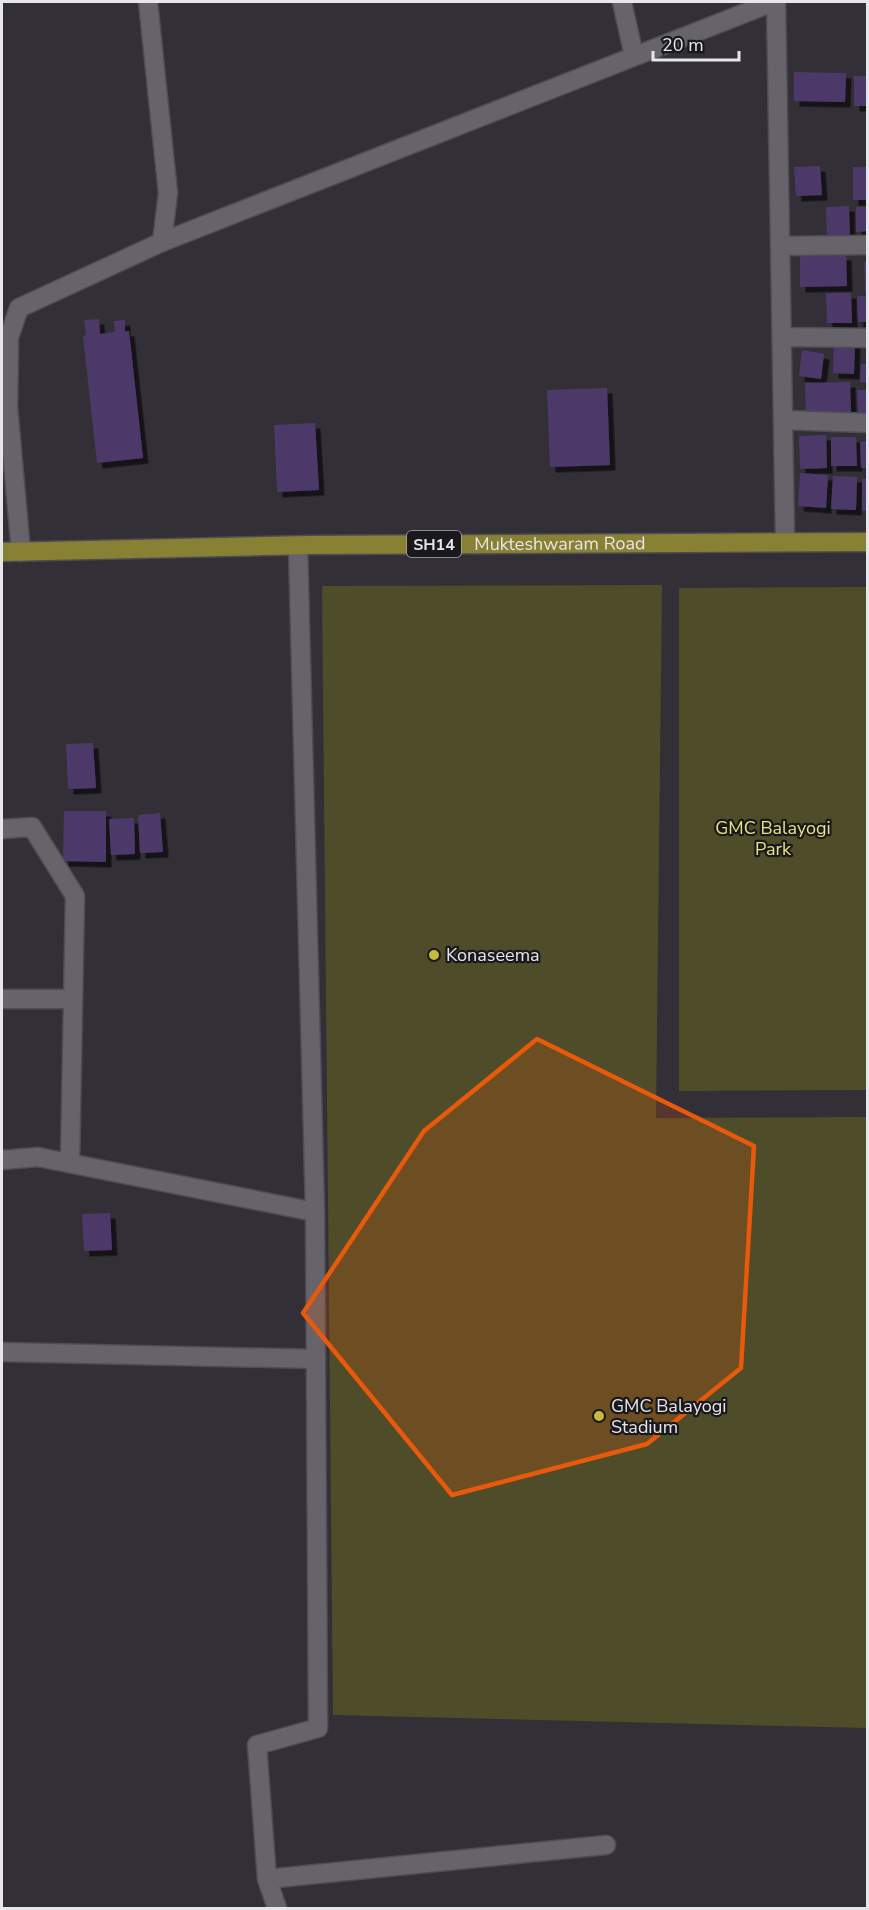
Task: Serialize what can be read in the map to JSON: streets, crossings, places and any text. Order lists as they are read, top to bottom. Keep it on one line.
{"streets":{"main road":["Mukteshwaram Road","SH14"]},"parks":["GMC Balayogi Park"],"places":["Konaseema","GMC Balayogi Stadium"],"scale_bar":"20 m"}
